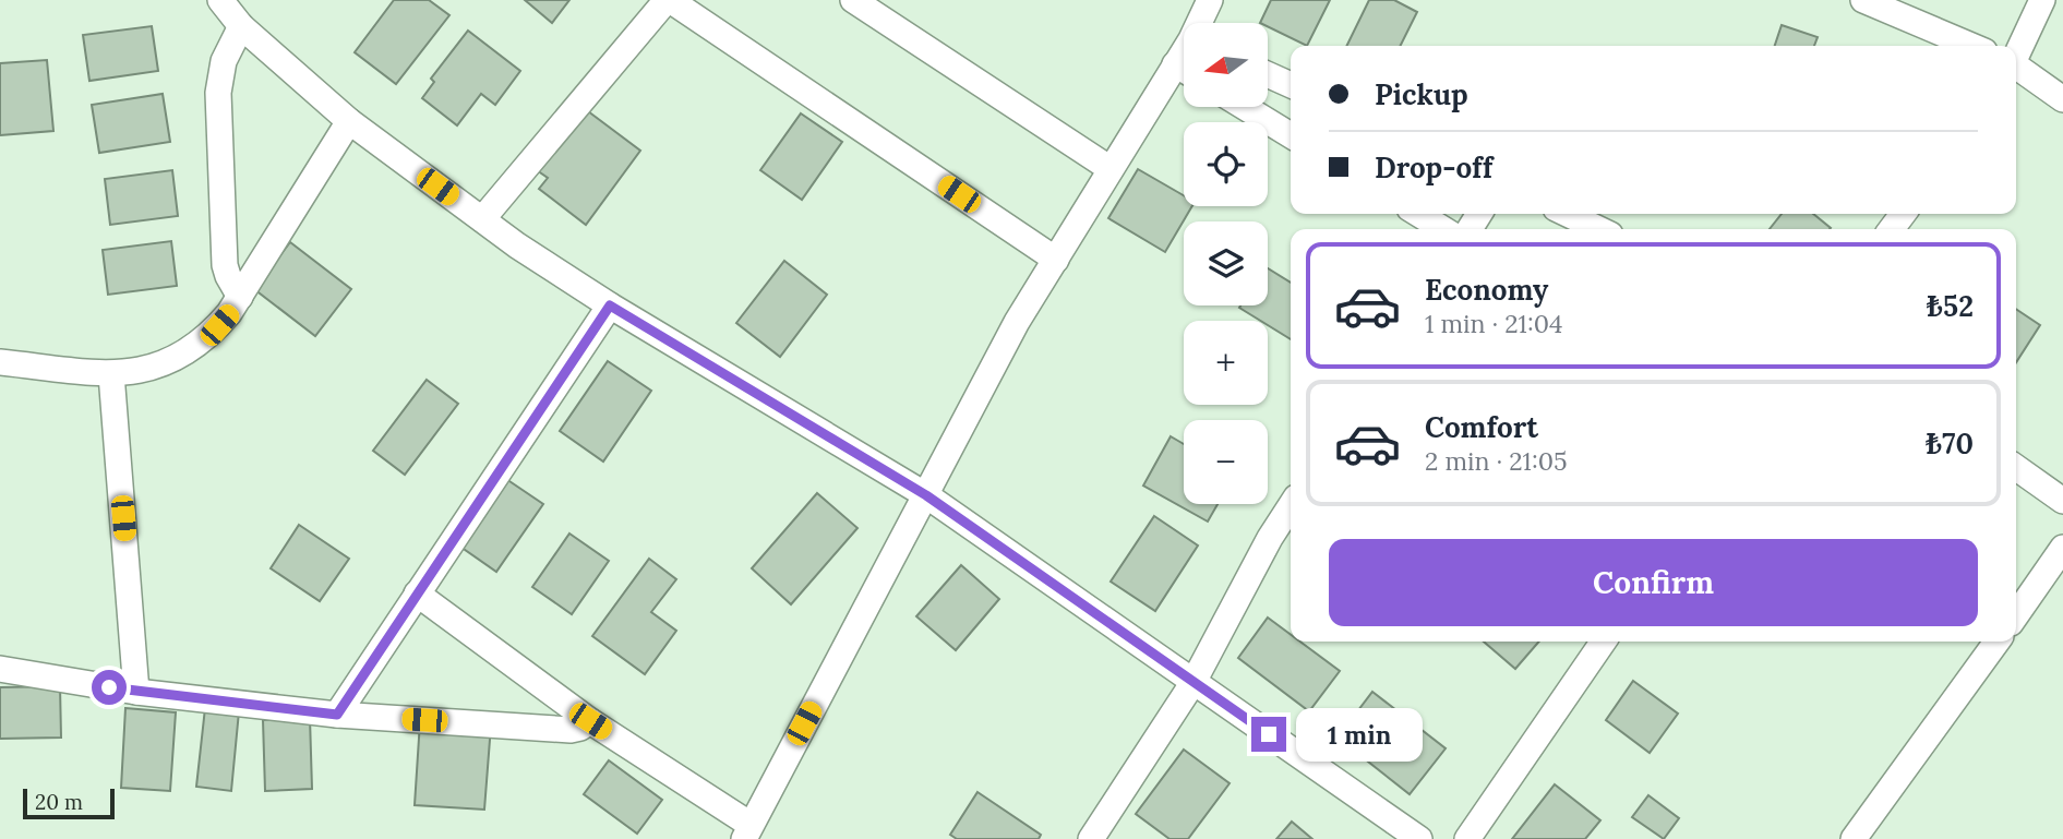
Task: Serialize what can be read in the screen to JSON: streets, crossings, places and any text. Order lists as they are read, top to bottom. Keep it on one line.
{"scale_bar":"20 m","north":"left","page":{"map_buttons":["+","−"],"banner":["Pickup","Drop-off"],"list":[{"name":"Economy","note":"1 min · 21:04","value":"₺52"},{"name":"Comfort","note":"2 min · 21:05","value":"₺70"}],"buttons":"Confirm","bubble":"1 min","scale":"20 m"}}
